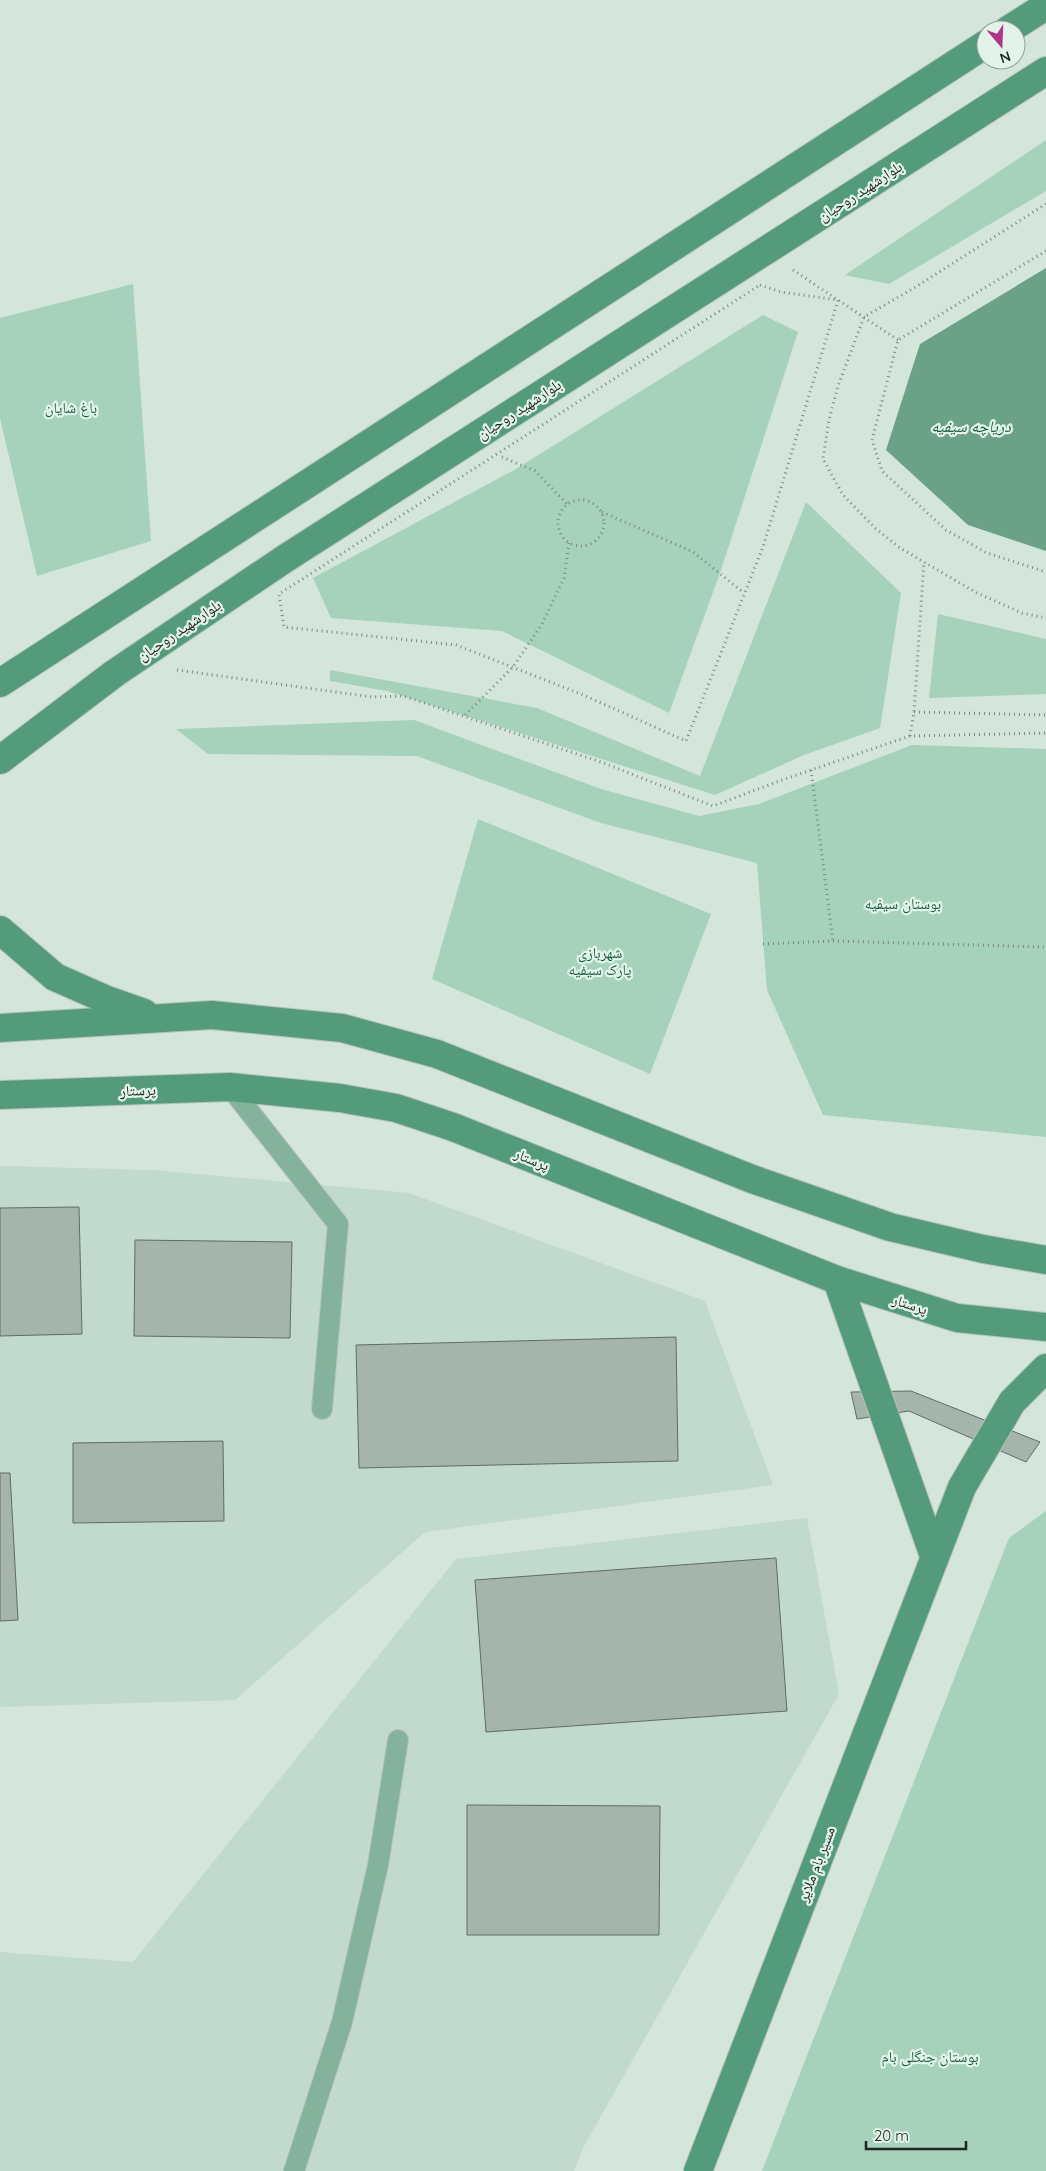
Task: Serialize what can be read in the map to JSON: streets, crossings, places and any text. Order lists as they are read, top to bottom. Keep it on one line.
{"streets":{"main road":["بلوارشهید روحیان","پرستار","مسیر بام ملایر"]},"water":["دریاچه سیفیه"],"parks":["باغ شایان","بوستان سیفیه","شهربازی پارک سیفیه","بوستان جنگلی بام"],"scale_bar":"20 m","north":"bottom"}
